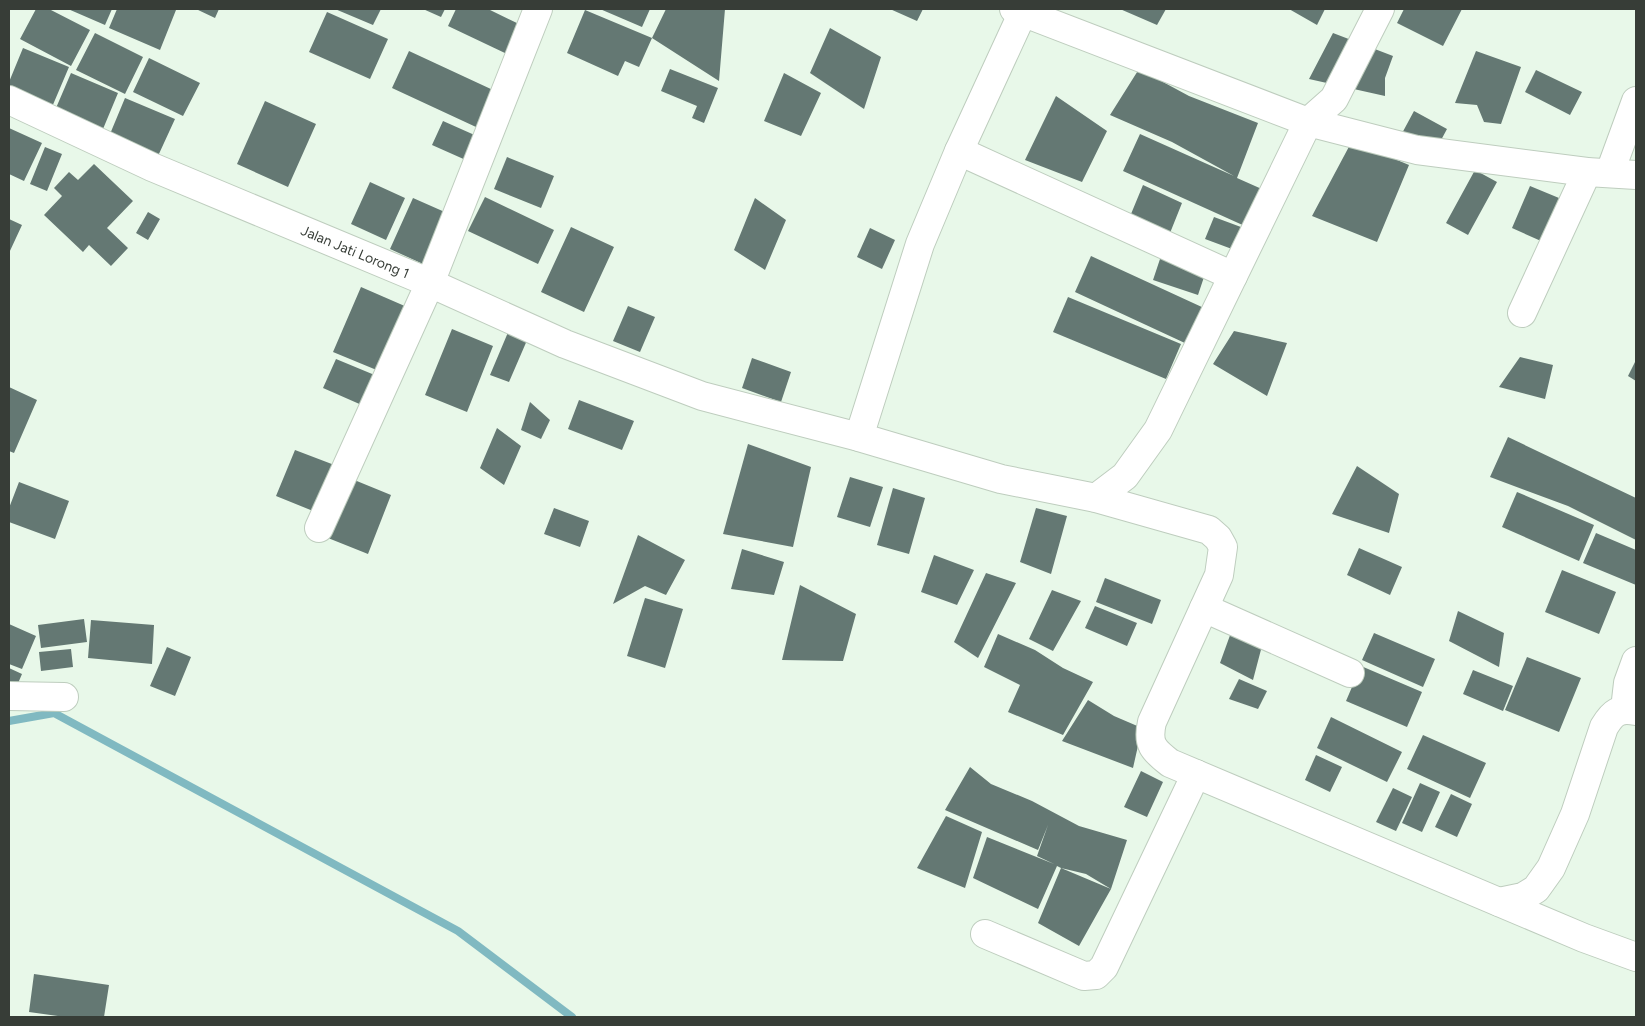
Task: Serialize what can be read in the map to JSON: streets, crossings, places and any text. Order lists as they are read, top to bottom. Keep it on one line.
{"streets":{"street":["Jalan Jati Lorong 1"]}}
